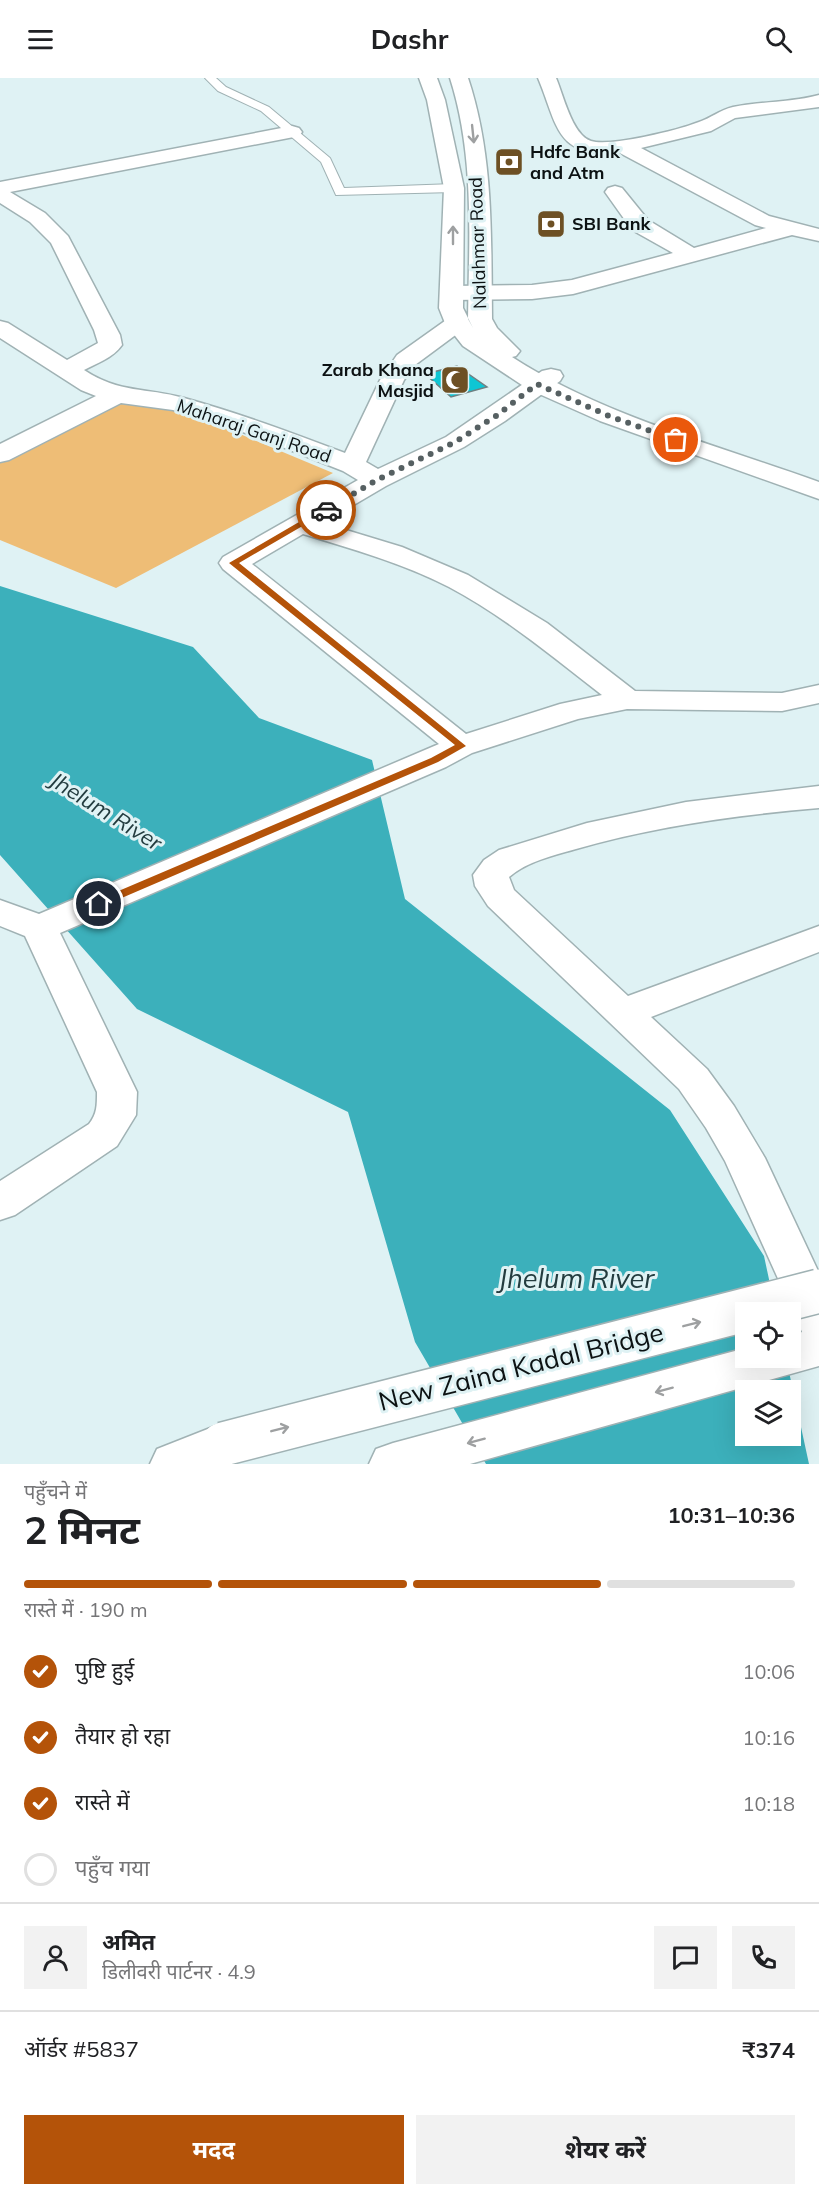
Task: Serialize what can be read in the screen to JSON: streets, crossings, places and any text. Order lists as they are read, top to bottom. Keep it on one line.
{"streets":{"street":["Nalahmar Road","Maharaj Ganj Road","New Zaina Kadal Bridge"]},"water":["Jhelum River"],"places":{"bank":["Hdfc Bank and Atm","SBI Bank"],"mosque":["Zarab Khana Masjid"]},"page":{"header":"Dashr","heading":["2 मिनट","पहुँचने में","10:31–10:36"],"panel":["अमित","डिलीवरी पार्टनर · 4.9","ऑर्डर #5837","₹374"],"bar":"रास्ते में · 190 m","list":[["पुष्टि हुई","10:06"],["तैयार हो रहा","10:16"],["रास्ते में","10:18"],"पहुँच गया"],"buttons":["मदद","शेयर करें"]}}
